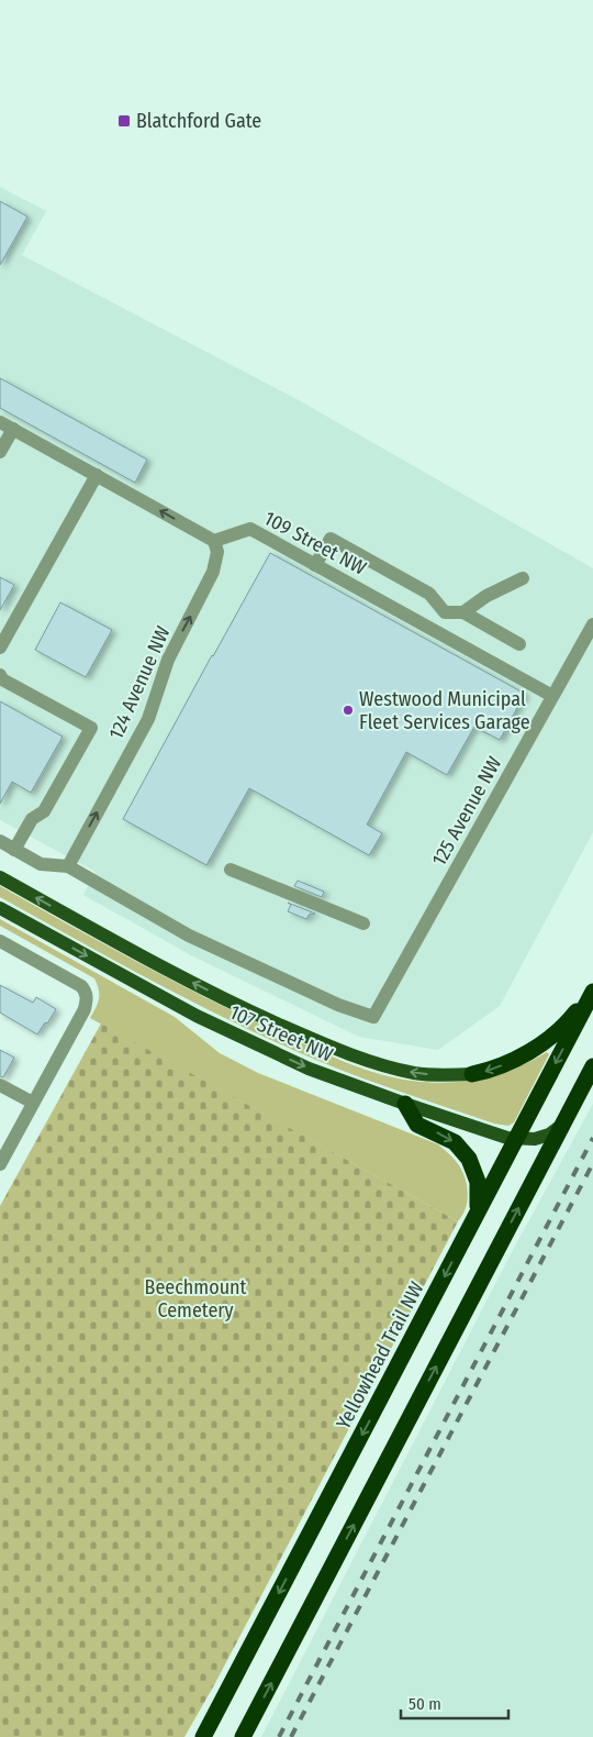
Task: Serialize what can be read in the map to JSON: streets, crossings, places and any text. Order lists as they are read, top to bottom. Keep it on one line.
{"streets":{"highway":["Yellowhead Trail NW"],"main road":["107 Street NW"],"street":["109 Street NW","124 Avenue NW","125 Avenue NW"]},"crossings":[["109 Street NW","124 Avenue NW"],["109 Street NW","125 Avenue NW"],["124 Avenue NW","125 Avenue NW"],["107 Street NW","Yellowhead Trail NW"]],"one_way":["124 Avenue NW"],"parks":["Beechmount Cemetery"],"places":{"transit":["Blatchford Gate"],"other":["Westwood Municipal Fleet Services Garage"]},"scale_bar":"50 m"}
